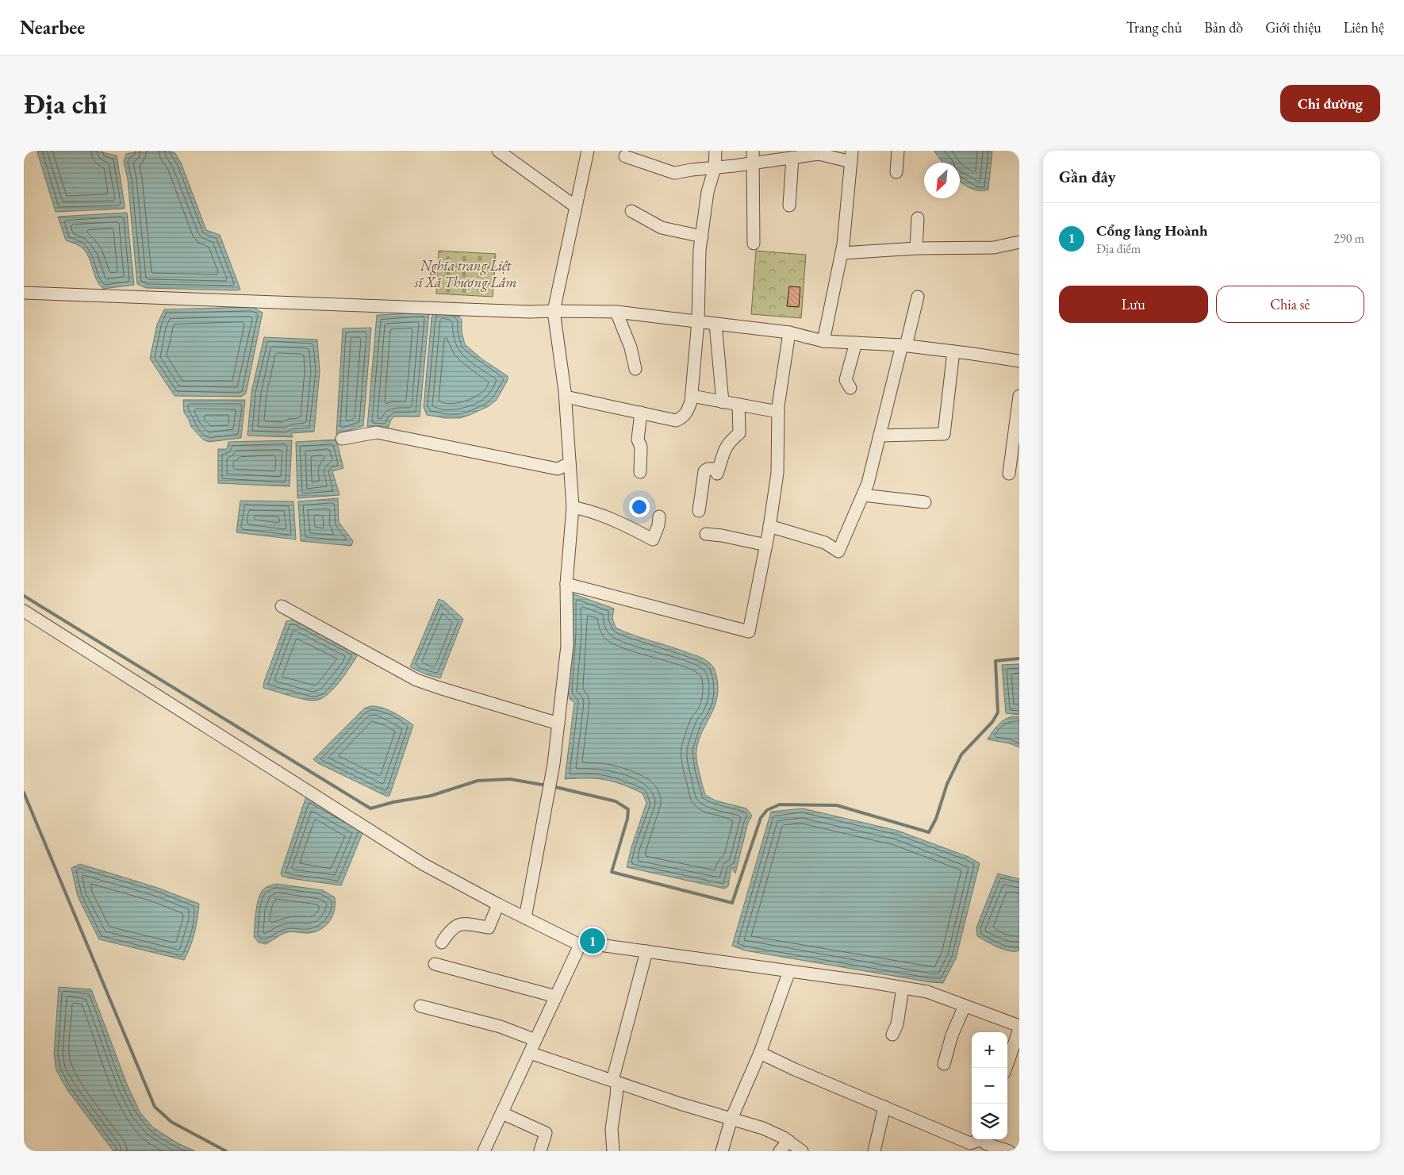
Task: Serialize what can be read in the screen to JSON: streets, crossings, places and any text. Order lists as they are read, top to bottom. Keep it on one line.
{"parks":["Nghĩa trang Liệt sĩ Xã Thượng Lâm"],"north":"bottom left","page":{"header":"Nearbee","nav":["Trang chủ","Bản đồ","Giới thiệu","Liên hệ"],"buttons":["Chỉ đường",["Lưu","Chia sẻ"]],"title":"Địa chỉ","heading":"Gần đây","list":[{"mark":"1","name":"Cổng làng Hoành","note":"Địa điểm","value":"290 m"}],"pins":"1","map_buttons":["+","−"]}}
